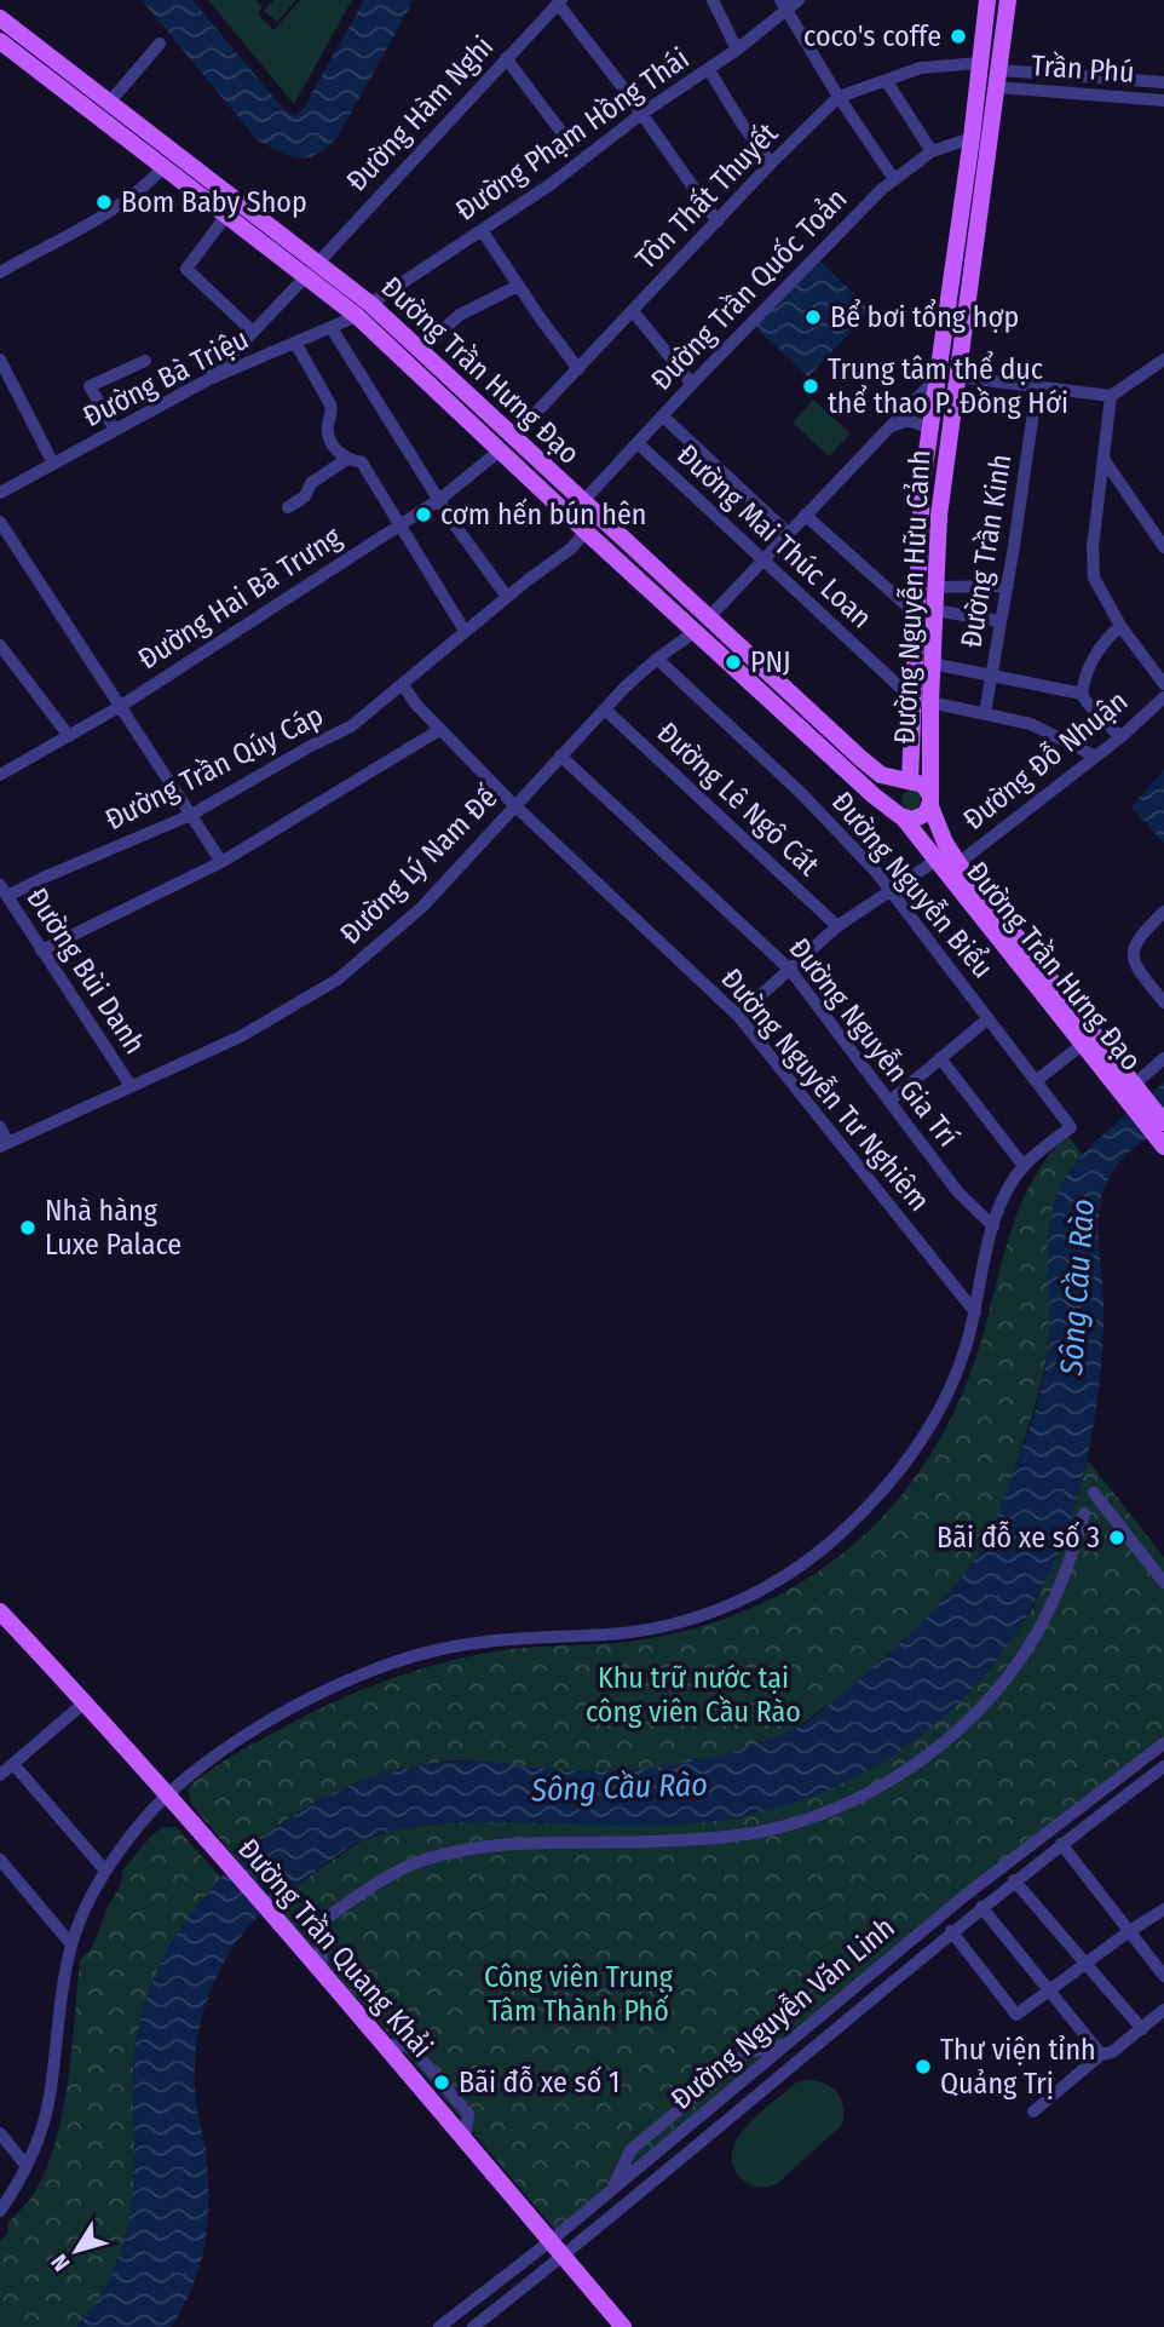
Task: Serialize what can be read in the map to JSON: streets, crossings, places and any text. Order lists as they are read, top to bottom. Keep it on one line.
{"streets":{"main road":["Đường Trần Hưng Đạo","Đường Nguyễn Hữu Cảnh","Đường Trần Quang Khải"],"street":["Trần Phú","Đường Hàm Nghi","Đường Phạm Hồng Thái","Tôn Thất Thuyết","Đường Trần Quốc Toản","Đường Bà Triệu","Đường Mai Thúc Loan","Đường Trần Kinh","Đường Hai Bà Trưng","Đường Đỗ Nhuận","Đường Trần Qúy Cáp","Đường Lê Ngô Cát","Đường Lý Nam Đế","Đường Nguyễn Biểu","Đường Bùi Danh","Đường Nguyễn Gia Trí","Đường Nguyễn Tư Nghiêm","Đường Nguyễn Văn Linh"]},"crossings":[["Trần Phú","Đường Nguyễn Hữu Cảnh"],["Đường Hàm Nghi","Đường Trần Hưng Đạo"],["Đường Hàm Nghi","Đường Bà Triệu"],["Đường Phạm Hồng Thái","Đường Trần Hưng Đạo"],["Đường Phạm Hồng Thái","Đường Bà Triệu"],["Tôn Thất Thuyết","Đường Trần Hưng Đạo"],["Tôn Thất Thuyết","Đường Nguyễn Hữu Cảnh"],["Đường Trần Quốc Toản","Đường Trần Hưng Đạo"],["Đường Trần Quốc Toản","Đường Mai Thúc Loan"],["Đường Trần Quốc Toản","Đường Nguyễn Hữu Cảnh"],["Đường Trần Hưng Đạo","Đường Bà Triệu"],["Đường Trần Hưng Đạo","Đường Nguyễn Hữu Cảnh"],["Đường Trần Hưng Đạo","Đường Hai Bà Trưng"],["Đường Trần Hưng Đạo","Đường Đỗ Nhuận"],["Đường Trần Hưng Đạo","Đường Trần Qúy Cáp"],["Đường Trần Hưng Đạo","Đường Lý Nam Đế"],["Đường Mai Thúc Loan","Đường Nguyễn Hữu Cảnh"],["Đường Mai Thúc Loan","Đường Lý Nam Đế"],["Đường Nguyễn Hữu Cảnh","Đường Lý Nam Đế"],["Đường Trần Qúy Cáp","Đường Bùi Danh"],["Đường Trần Qúy Cáp","Đường Nguyễn Tư Nghiêm"],["Đường Lê Ngô Cát","Đường Lý Nam Đế"],["Đường Lý Nam Đế","Đường Nguyễn Biểu"],["Đường Lý Nam Đế","Đường Bùi Danh"],["Đường Lý Nam Đế","Đường Nguyễn Gia Trí"],["Đường Lý Nam Đế","Đường Nguyễn Tư Nghiêm"],["Đường Trần Quang Khải","Đường Nguyễn Văn Linh"]],"water":["Sông Cầu Rào"],"parks":["Khu trữ nước tại công viên Cầu Rào","Công viên Trung Tâm Thành Phố"],"places":["coco's coffe","Bom Baby Shop","Bể bơi tổng hợp","Trung tâm thể dục thể thao P. Đồng Hới","cơm hến bún hên","PNJ","Nhà hàng Luxe Palace","Bãi đỗ xe số 3","Thư viện tỉnh Quảng Trị","Bãi đỗ xe số 1"],"north":"bottom left"}
